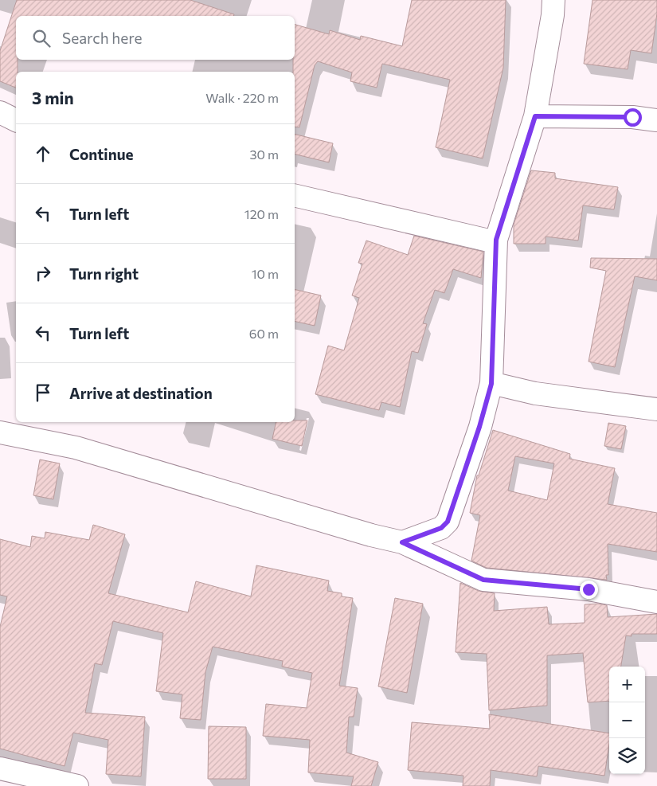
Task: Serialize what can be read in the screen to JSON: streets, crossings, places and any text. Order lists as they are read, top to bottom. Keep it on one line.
{"page":{"search":"Search here","heading":["3 min","Walk · 220 m"],"list":[["Continue","30 m"],["Turn left","120 m"],["Turn right","10 m"],["Turn left","60 m"],"Arrive at destination"],"map_buttons":["+","−"]}}
